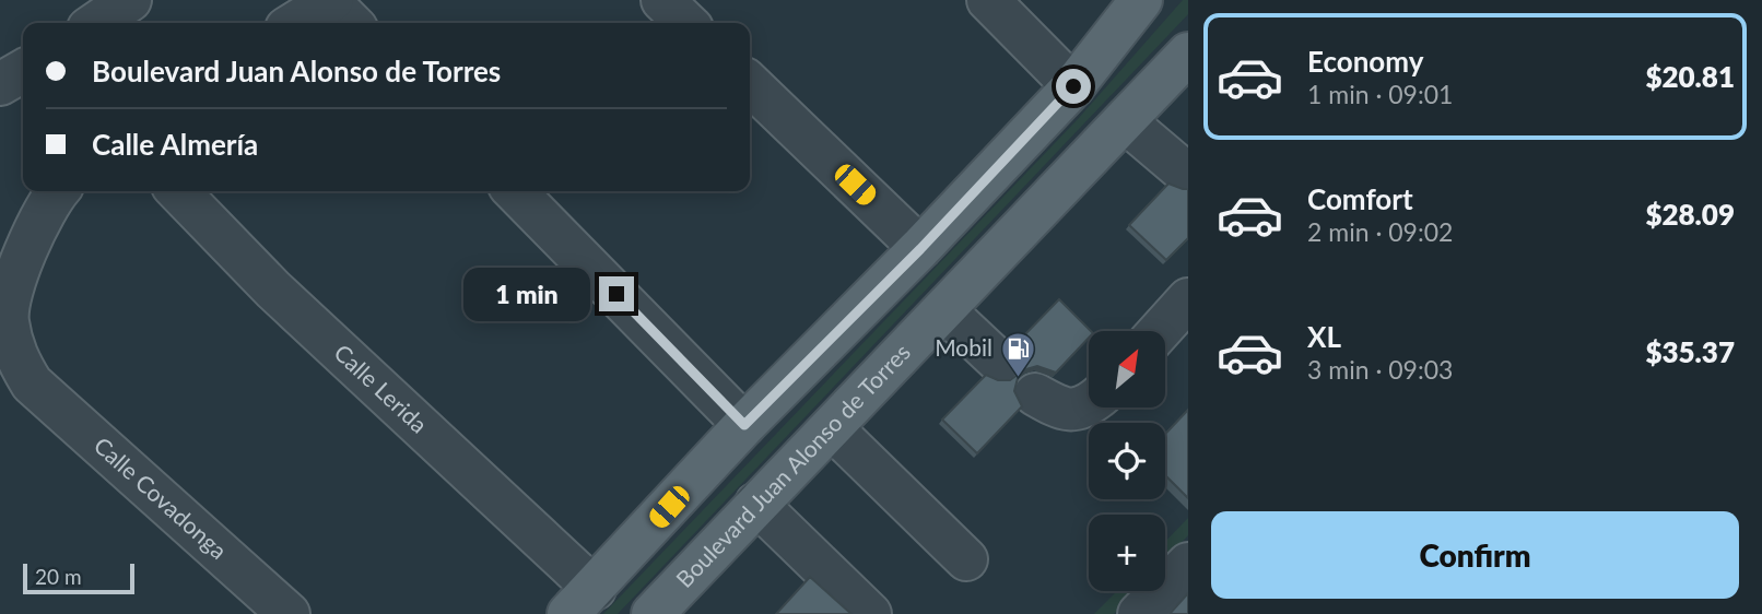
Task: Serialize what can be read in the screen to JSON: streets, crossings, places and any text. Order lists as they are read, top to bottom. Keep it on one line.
{"streets":{"main road":["Boulevard Juan Alonso de Torres"],"street":["Calle Lerida","Calle Covadonga"]},"places":{"fuel station":["Mobil"]},"scale_bar":"20 m","north":"top right","page":{"list":[{"name":"Economy","note":"1 min · 09:01","value":"$20.81"},{"name":"Comfort","note":"2 min · 09:02","value":"$28.09"},{"name":"XL","note":"3 min · 09:03","value":"$35.37"}],"banner":["Boulevard Juan Alonso de Torres","Calle Almería"],"bubble":"1 min","map_buttons":"+","buttons":"Confirm","scale":"20 m"}}
